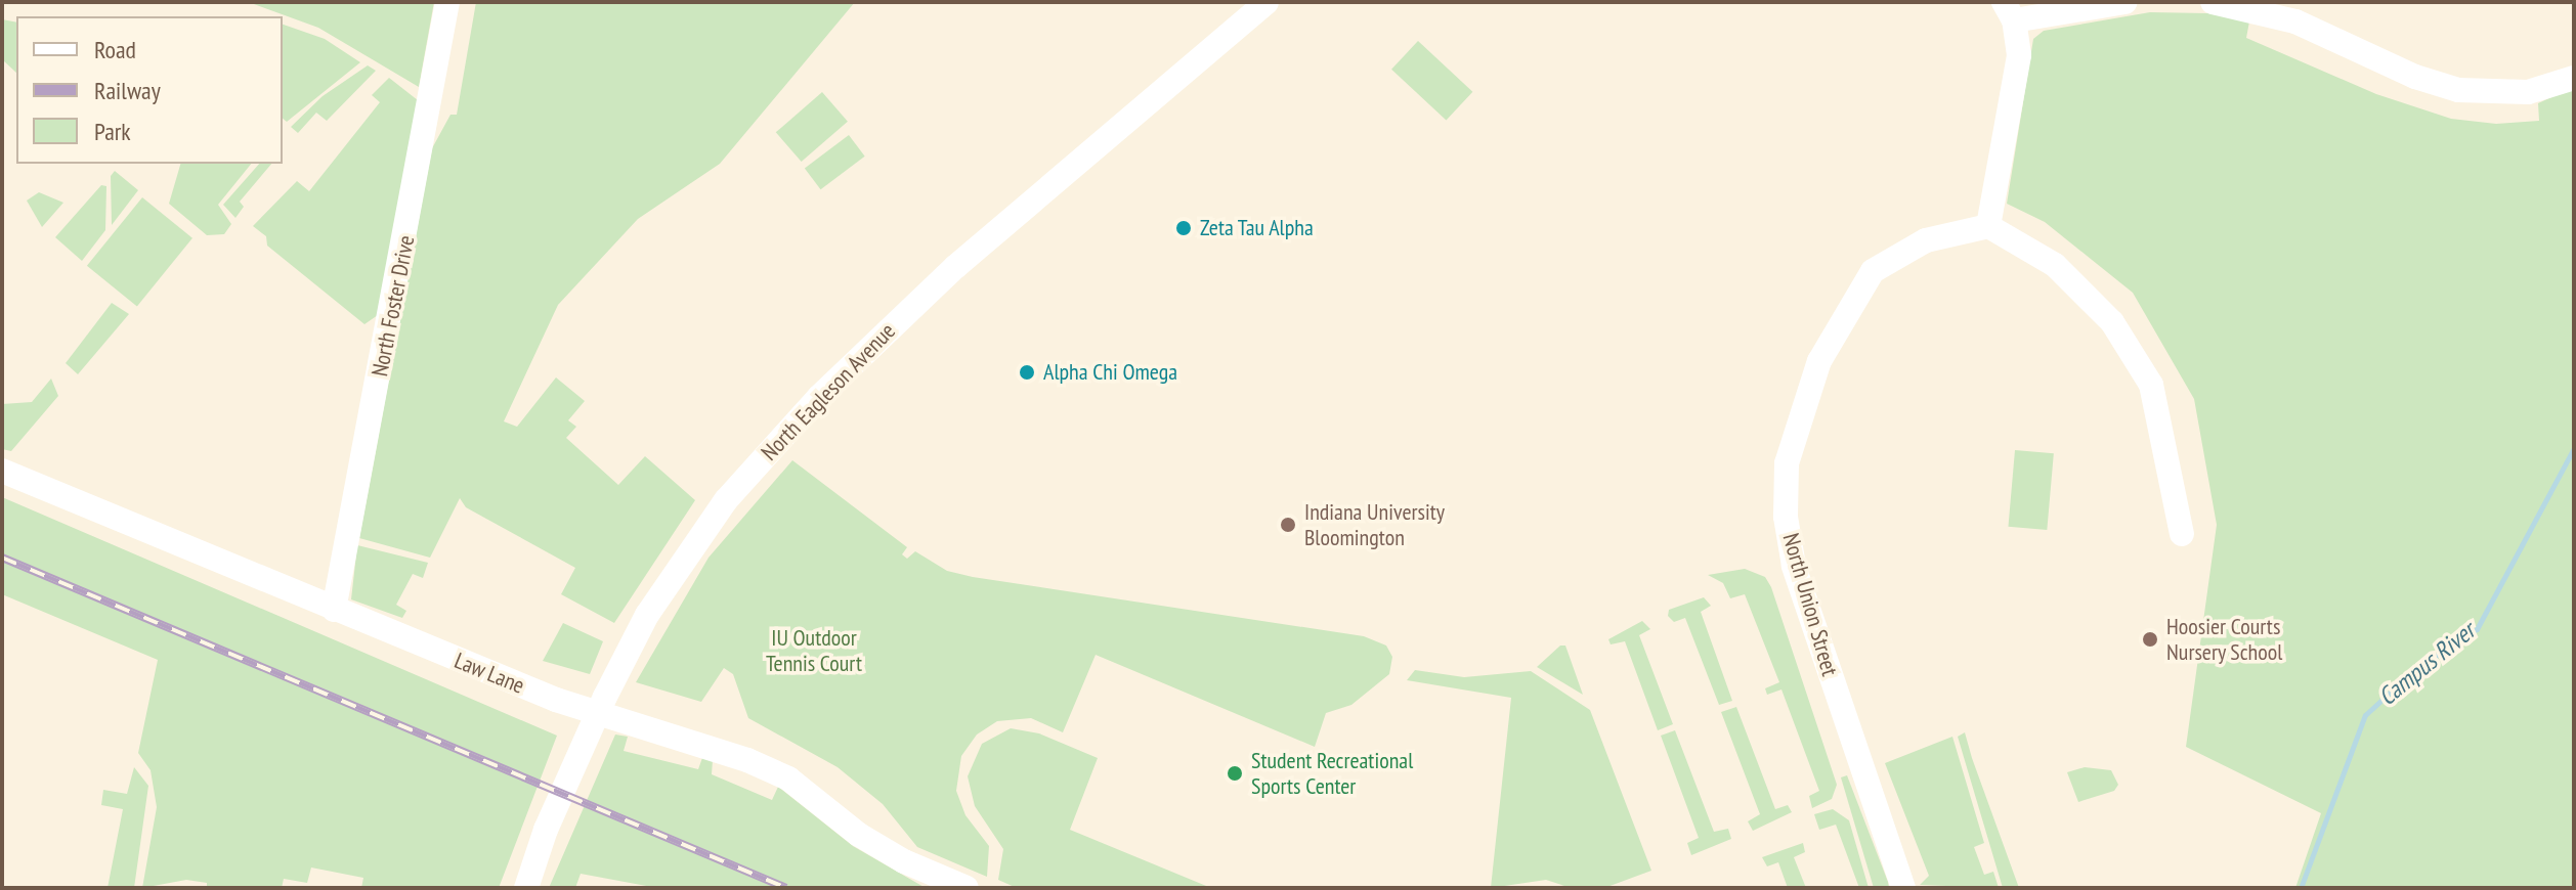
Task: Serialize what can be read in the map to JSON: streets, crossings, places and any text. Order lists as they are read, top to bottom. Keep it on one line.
{"streets":{"street":["North Foster Drive","North Eagleson Avenue","North Union Street","Law Lane"]},"crossings":[["North Foster Drive","Law Lane"],["North Eagleson Avenue","Law Lane"]],"water":["Campus River"],"parks":["IU Outdoor Tennis Court"],"places":["Zeta Tau Alpha","Alpha Chi Omega","Indiana University Bloomington","Hoosier Courts Nursery School","Student Recreational Sports Center"],"legend":["Road","Railway","Park"]}
